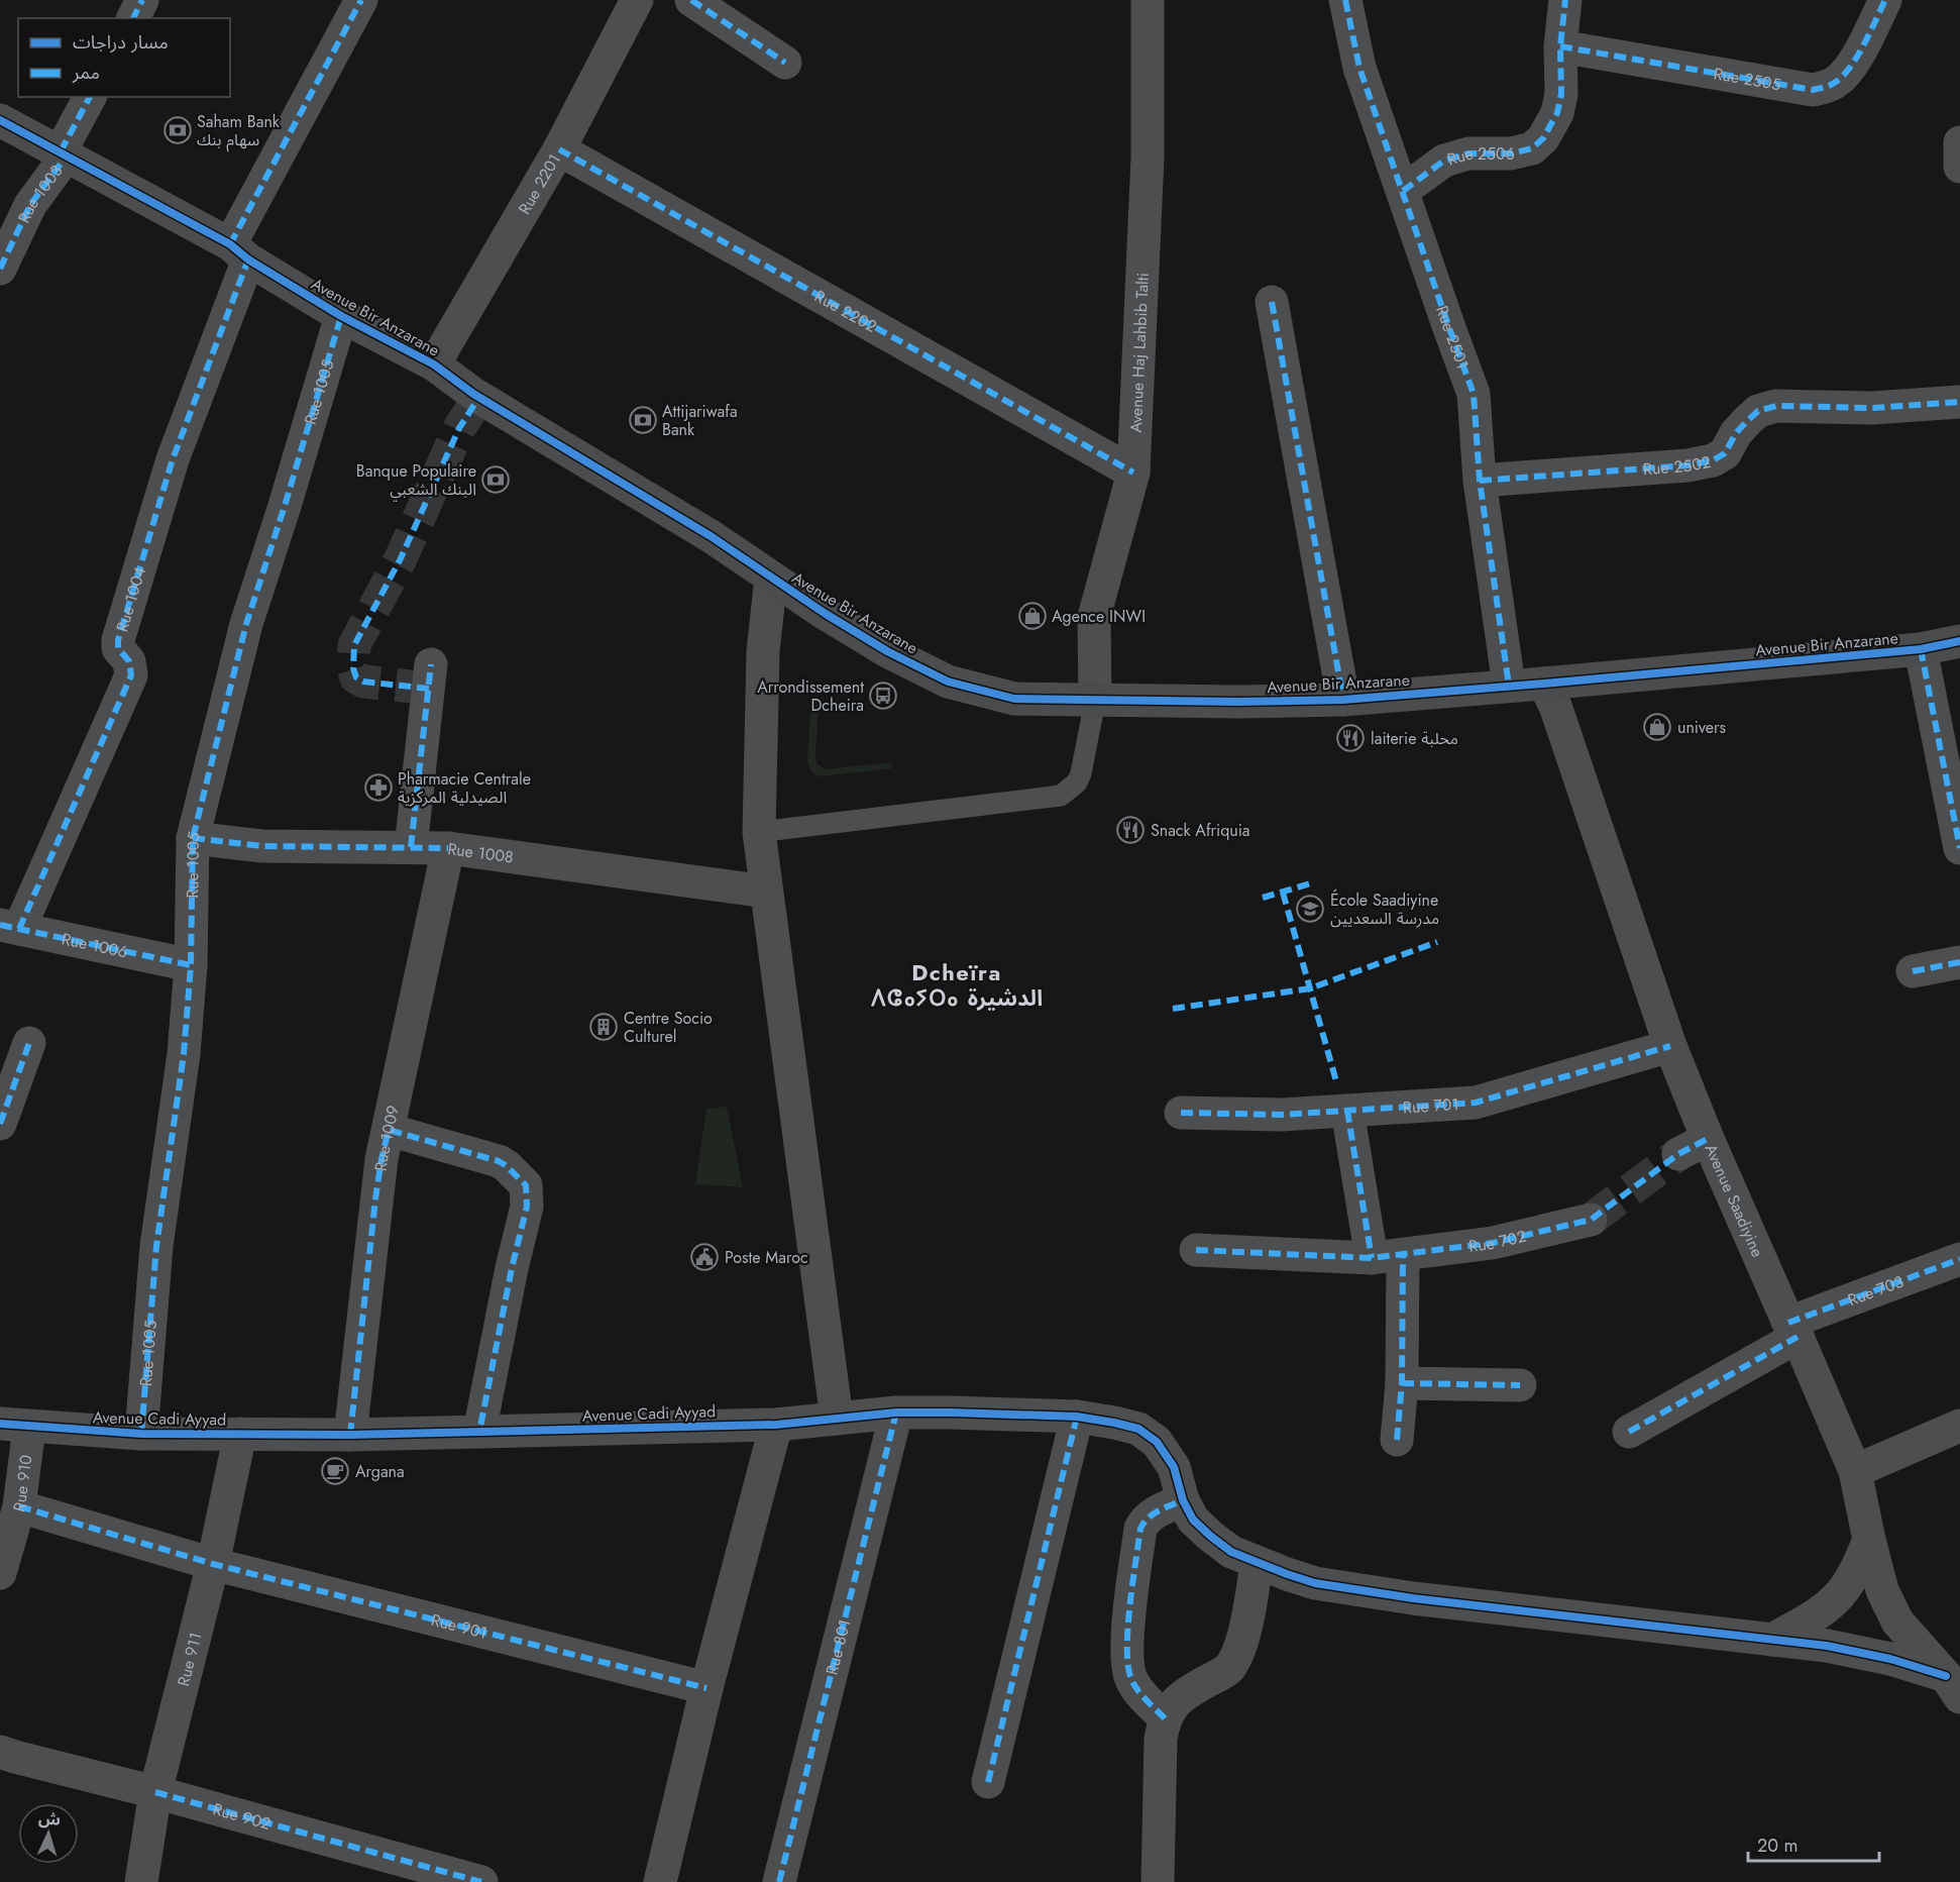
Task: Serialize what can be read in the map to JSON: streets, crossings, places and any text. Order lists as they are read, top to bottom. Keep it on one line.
{"streets":{"street":["Rue 2505","Rue 2506","Rue 2201","Rue 1003","Rue 2202","Avenue Bir Anzarane","Rue 2501","Avenue Haj Lahbib Talti","Rue 1005","Rue 2502","Rue 1004","Rue 1008","Rue 1006","Rue 701","Rue 1009","Avenue Saadiyine","Rue 702","Rue 703","Avenue Cadi Ayyad","Rue 910","Rue 901","Rue 801","Rue 911","Rue 902"]},"crossings":[["Rue 2505","Rue 2506"],["Rue 2506","Rue 2501"],["Rue 2201","Rue 2202"],["Rue 2201","Avenue Bir Anzarane"],["Rue 1003","Avenue Bir Anzarane"],["Rue 2202","Avenue Haj Lahbib Talti"],["Avenue Bir Anzarane","Rue 2501"],["Avenue Bir Anzarane","Avenue Haj Lahbib Talti"],["Avenue Bir Anzarane","Rue 1005"],["Avenue Bir Anzarane","Rue 1004"],["Avenue Bir Anzarane","Avenue Saadiyine"],["Rue 2501","Rue 2502"],["Rue 1005","Rue 1008"],["Rue 1005","Rue 1006"],["Rue 1005","Avenue Cadi Ayyad"],["Rue 1004","Rue 1006"],["Rue 1008","Rue 1009"],["Rue 701","Avenue Saadiyine"],["Rue 1009","Avenue Cadi Ayyad"],["Avenue Saadiyine","Rue 703"],["Avenue Saadiyine","Avenue Cadi Ayyad"],["Avenue Cadi Ayyad","Rue 910"],["Avenue Cadi Ayyad","Rue 801"],["Avenue Cadi Ayyad","Rue 911"],["Rue 910","Rue 901"],["Rue 901","Rue 911"],["Rue 911","Rue 902"]],"districts":["Dcheïra ⴷⵛⴰⵢⵔⴰ الدشيرة"],"places":{"bank":["Saham Bank سهام بنك","Attijariwafa Bank","Banque Populaire البنك الشعبي"],"shop":["Agence INWI","univers"],"bus stop":["Arrondissement Dcheira"],"restaurant":["laiterie محلبة","Snack Afriquia"],"pharmacy":["Pharmacie Centrale الصيدلية المركزية"],"school or university":["École Saadiyine مدرسة السعديين"],"building":["Centre Socio Culturel"],"public building":["Poste Maroc"],"cafe":["Argana"]},"legend":["مسار دراجات","ممر"],"scale_bar":"20 m","north":"top"}
